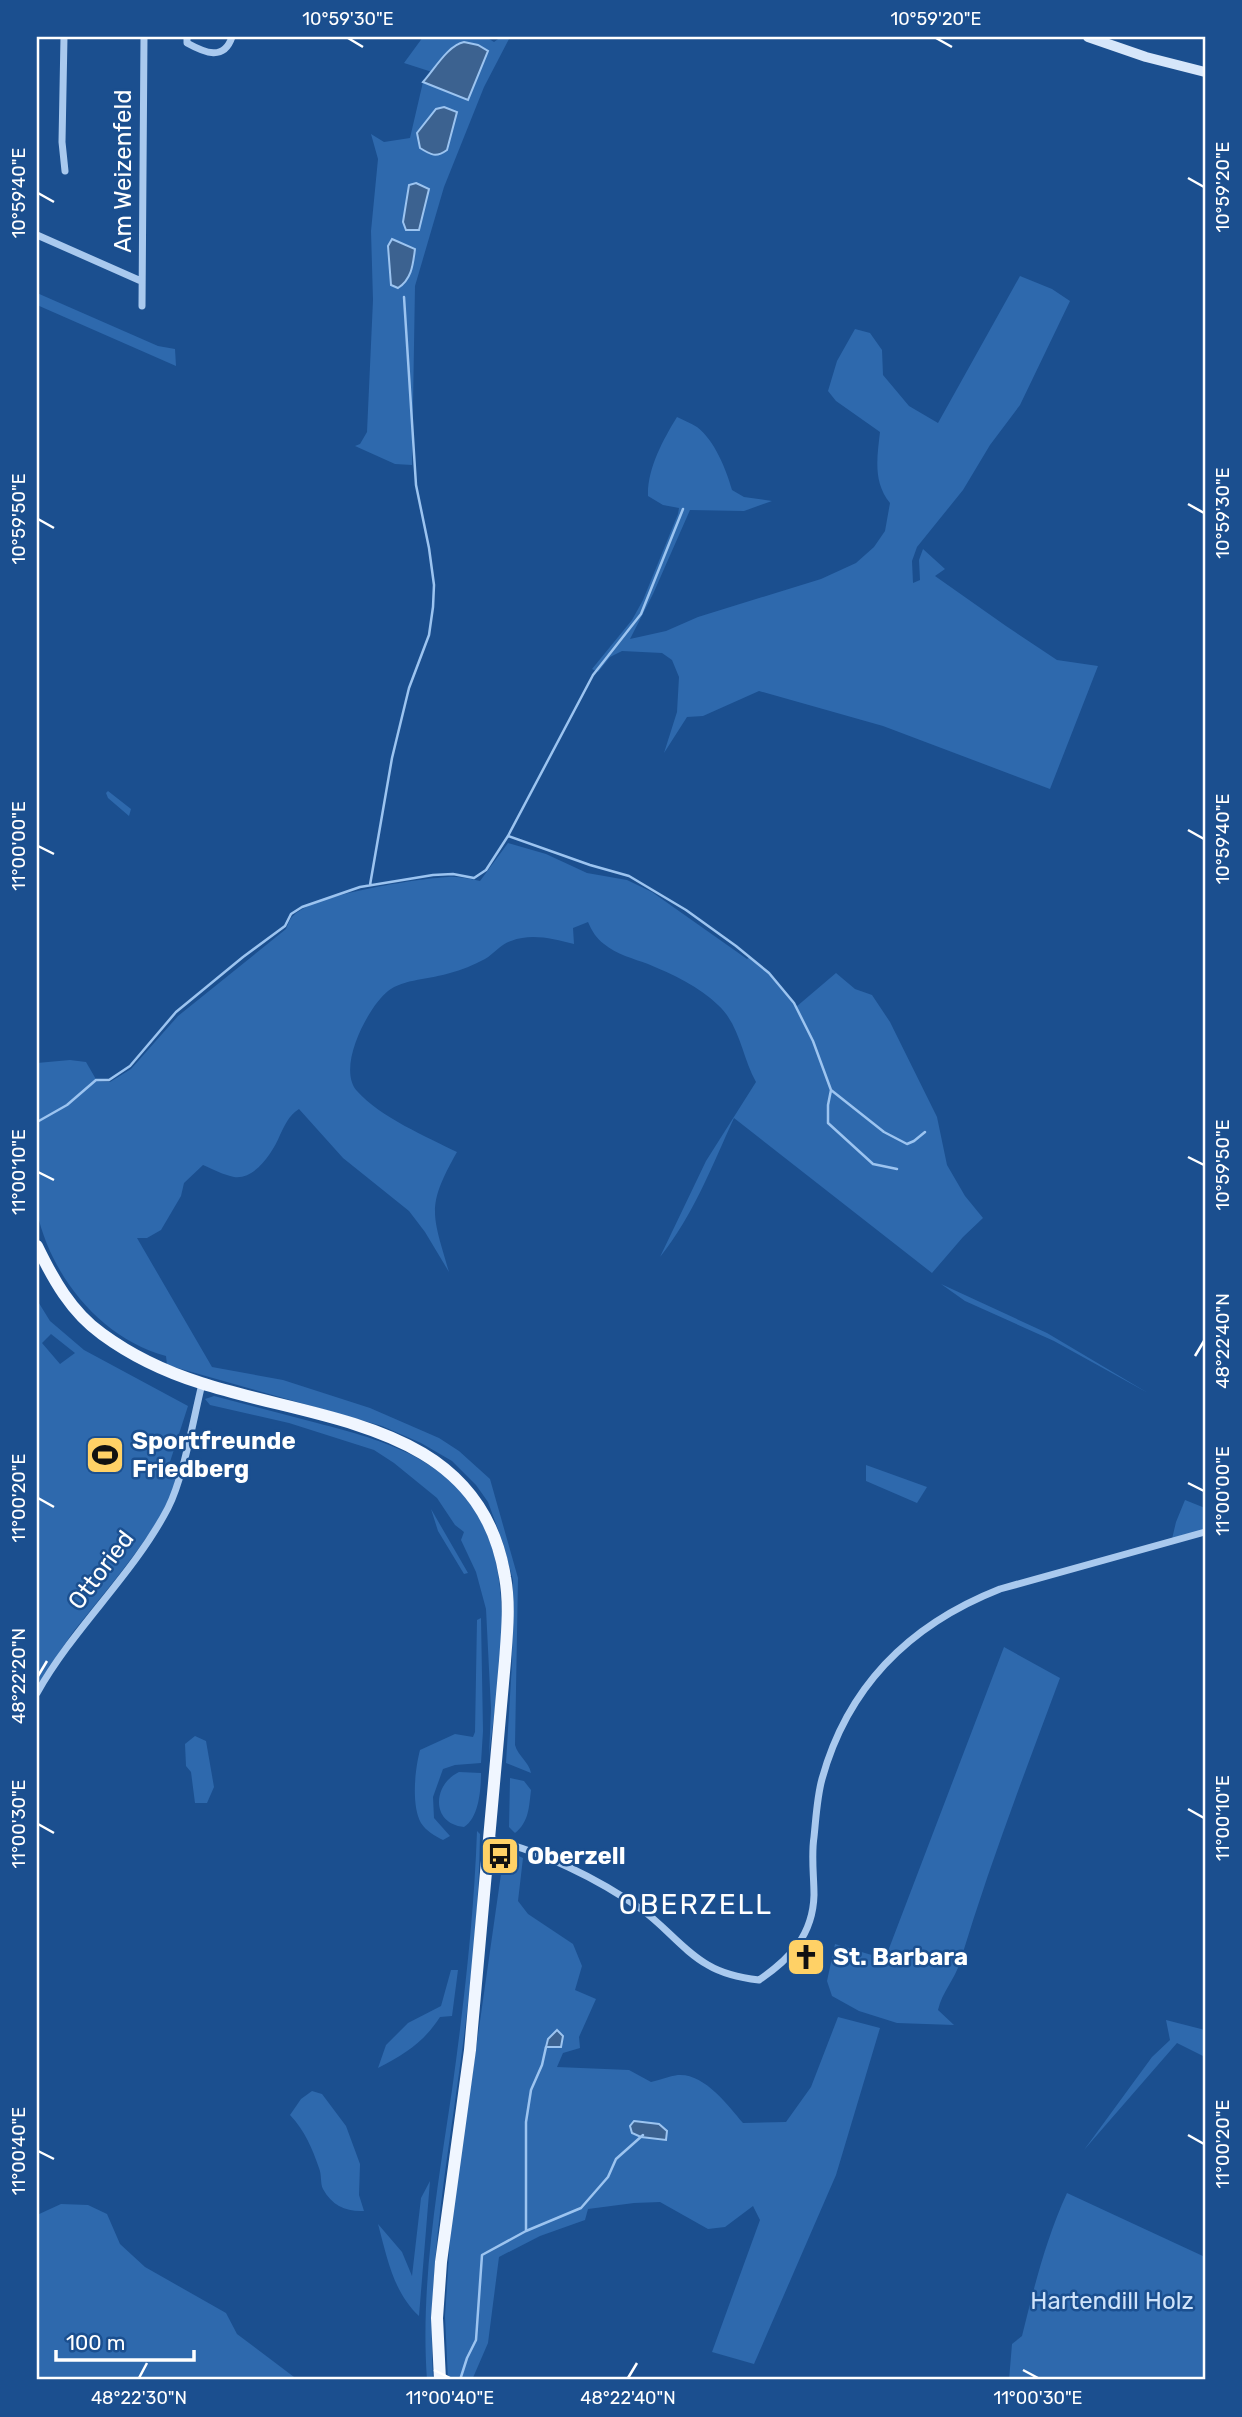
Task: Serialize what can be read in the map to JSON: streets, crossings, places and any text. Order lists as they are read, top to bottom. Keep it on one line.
{"streets":{"street":["Am Weizenfeld","Ottoried"]},"districts":["OBERZELL"],"parks":["Hartendill Holz"],"places":{"sports":["Sportfreunde Friedberg"],"bus stop":["Oberzell"],"church":["St. Barbara"]},"scale_bar":"100 m","coordinates":["10°59'30\"E","10°59'20\"E","10°59'40\"E","10°59'50\"E","11°00'00\"E","11°00'10\"E","48°22'40\"N","11°00'20\"E","48°22'20\"N","11°00'30\"E","11°00'40\"E","48°22'30\"N"]}
